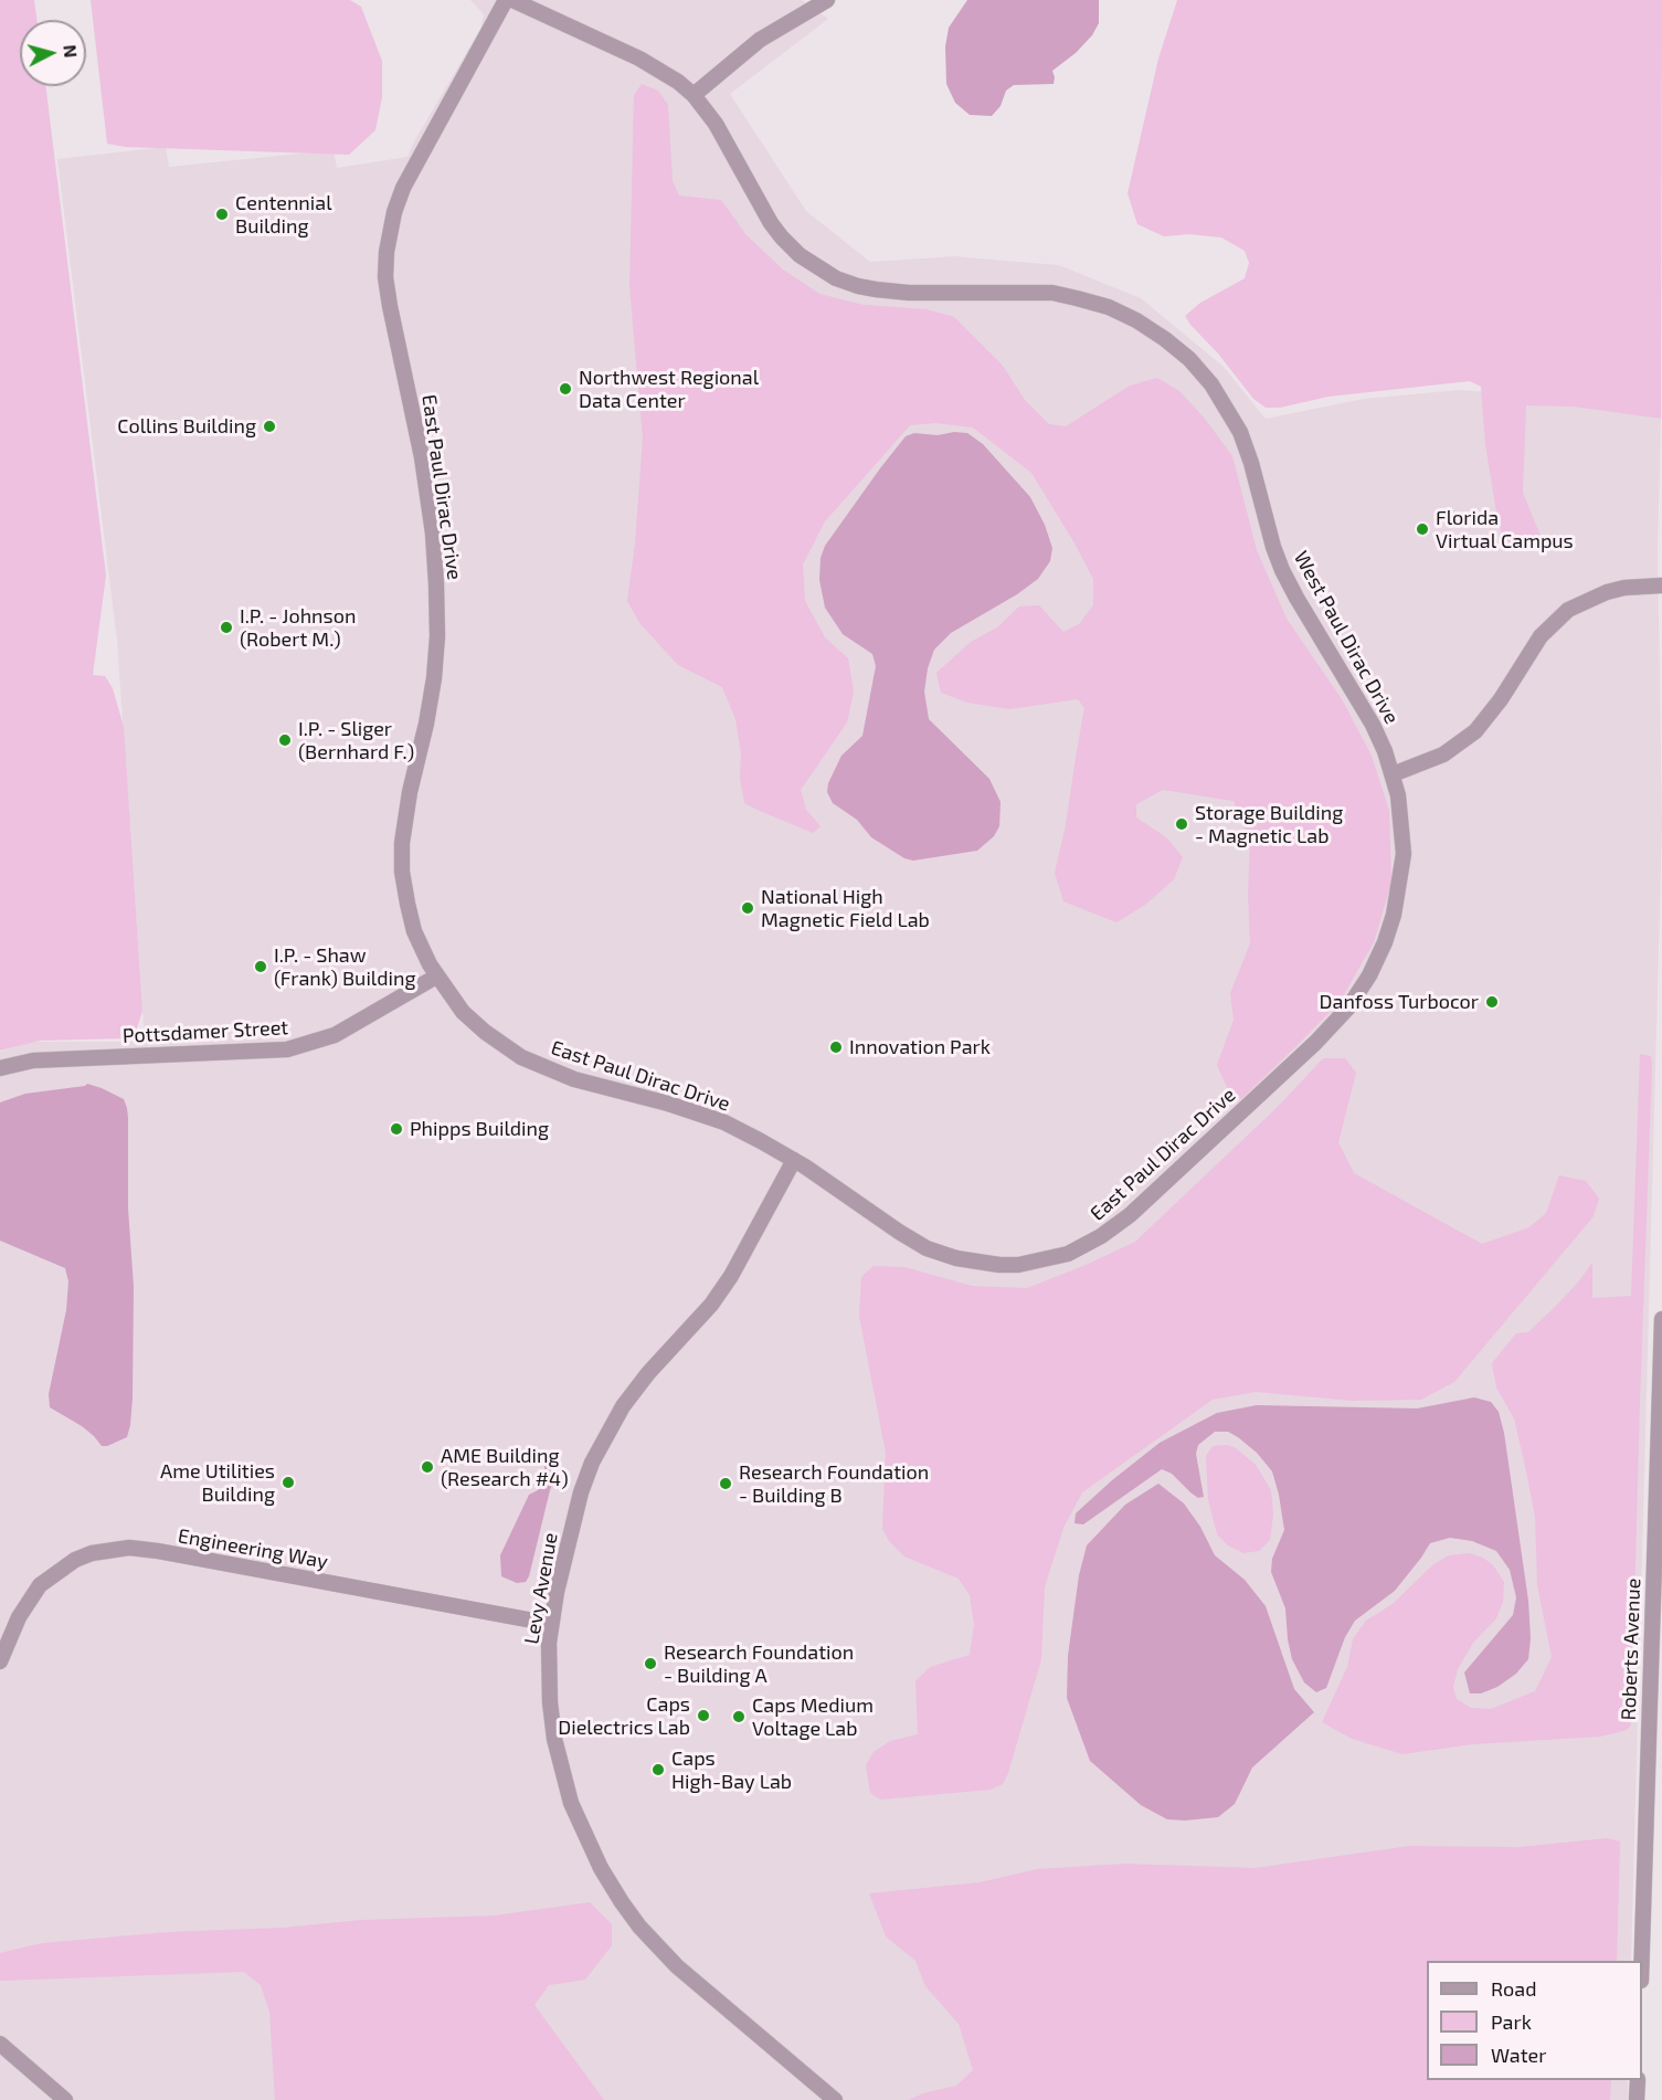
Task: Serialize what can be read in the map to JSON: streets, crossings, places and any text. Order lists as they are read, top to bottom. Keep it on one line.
{"streets":{"street":["East Paul Dirac Drive","West Paul Dirac Drive","Pottsdamer Street","Engineering Way","Levy Avenue","Roberts Avenue"]},"crossings":[["East Paul Dirac Drive","West Paul Dirac Drive"],["East Paul Dirac Drive","Pottsdamer Street"],["East Paul Dirac Drive","Levy Avenue"],["Engineering Way","Levy Avenue"]],"places":["Centennial Building","Northwest Regional Data Center","Collins Building","Florida Virtual Campus","I.P. - Johnson (Robert M.)","I.P. - Sliger (Bernhard F.)","Storage Building - Magnetic Lab","National High Magnetic Field Lab","I.P. - Shaw (Frank) Building","Danfoss Turbocor","Innovation Park","Phipps Building","AME Building (Research #4)","Ame Utilities Building","Research Foundation - Building B","Research Foundation - Building A","Caps Dielectrics Lab","Caps Medium Voltage Lab","Caps High-Bay Lab"],"legend":["Road","Park","Water"],"north":"right"}
